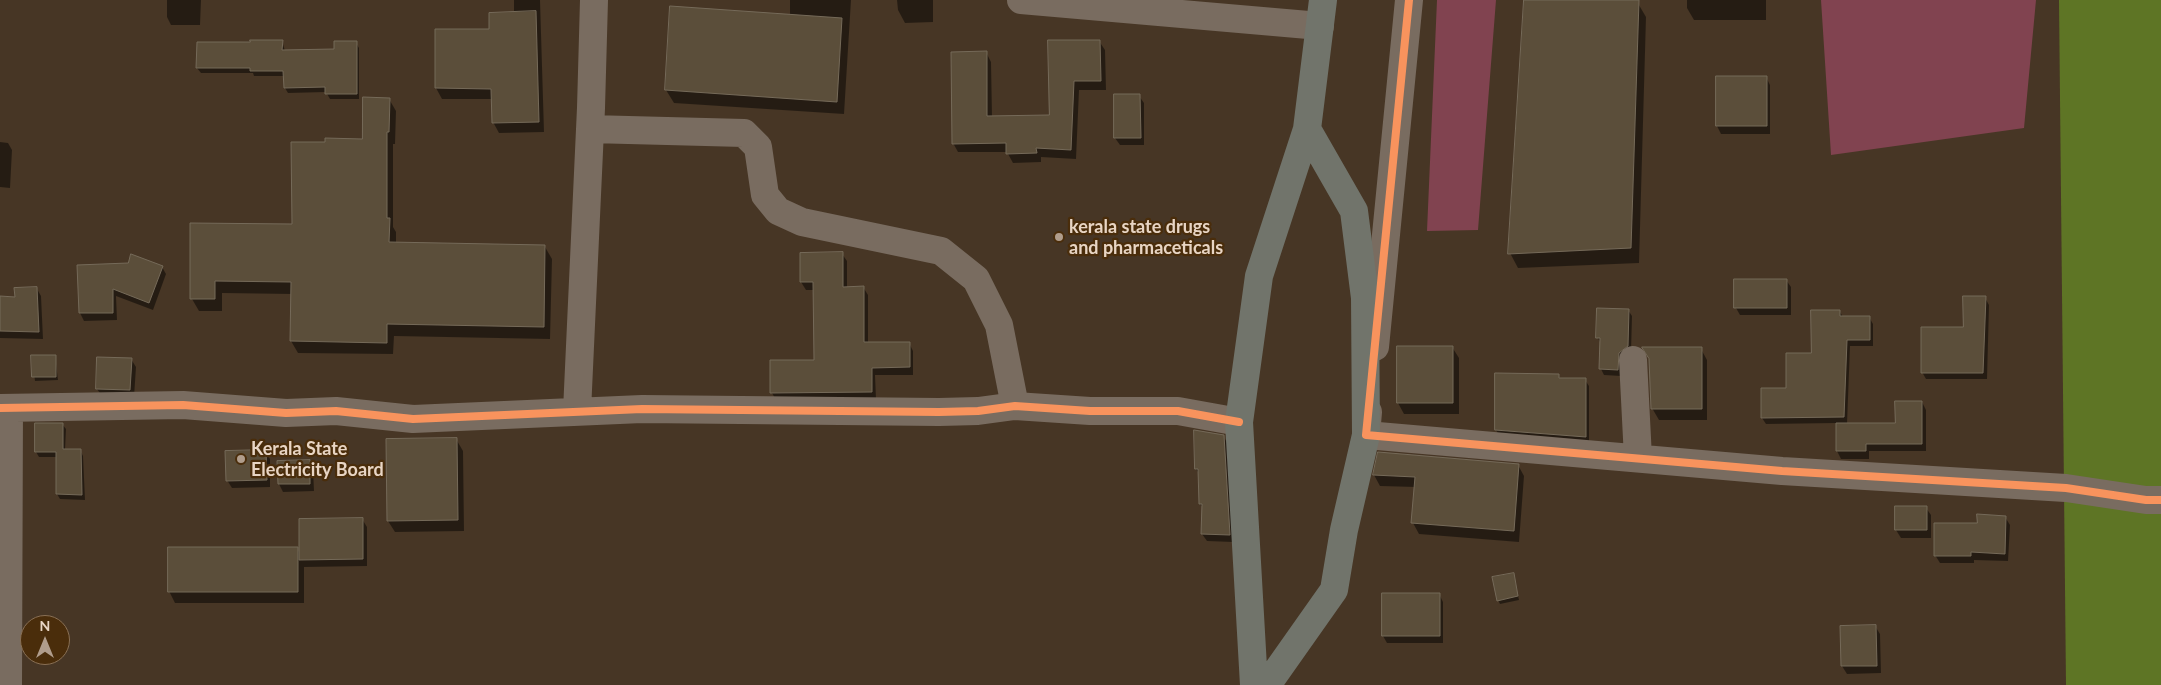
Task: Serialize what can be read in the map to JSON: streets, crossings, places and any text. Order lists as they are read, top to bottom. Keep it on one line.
{"places":["kerala state drugs and pharmaceticals","Kerala State Electricity Board"],"north":"top"}
